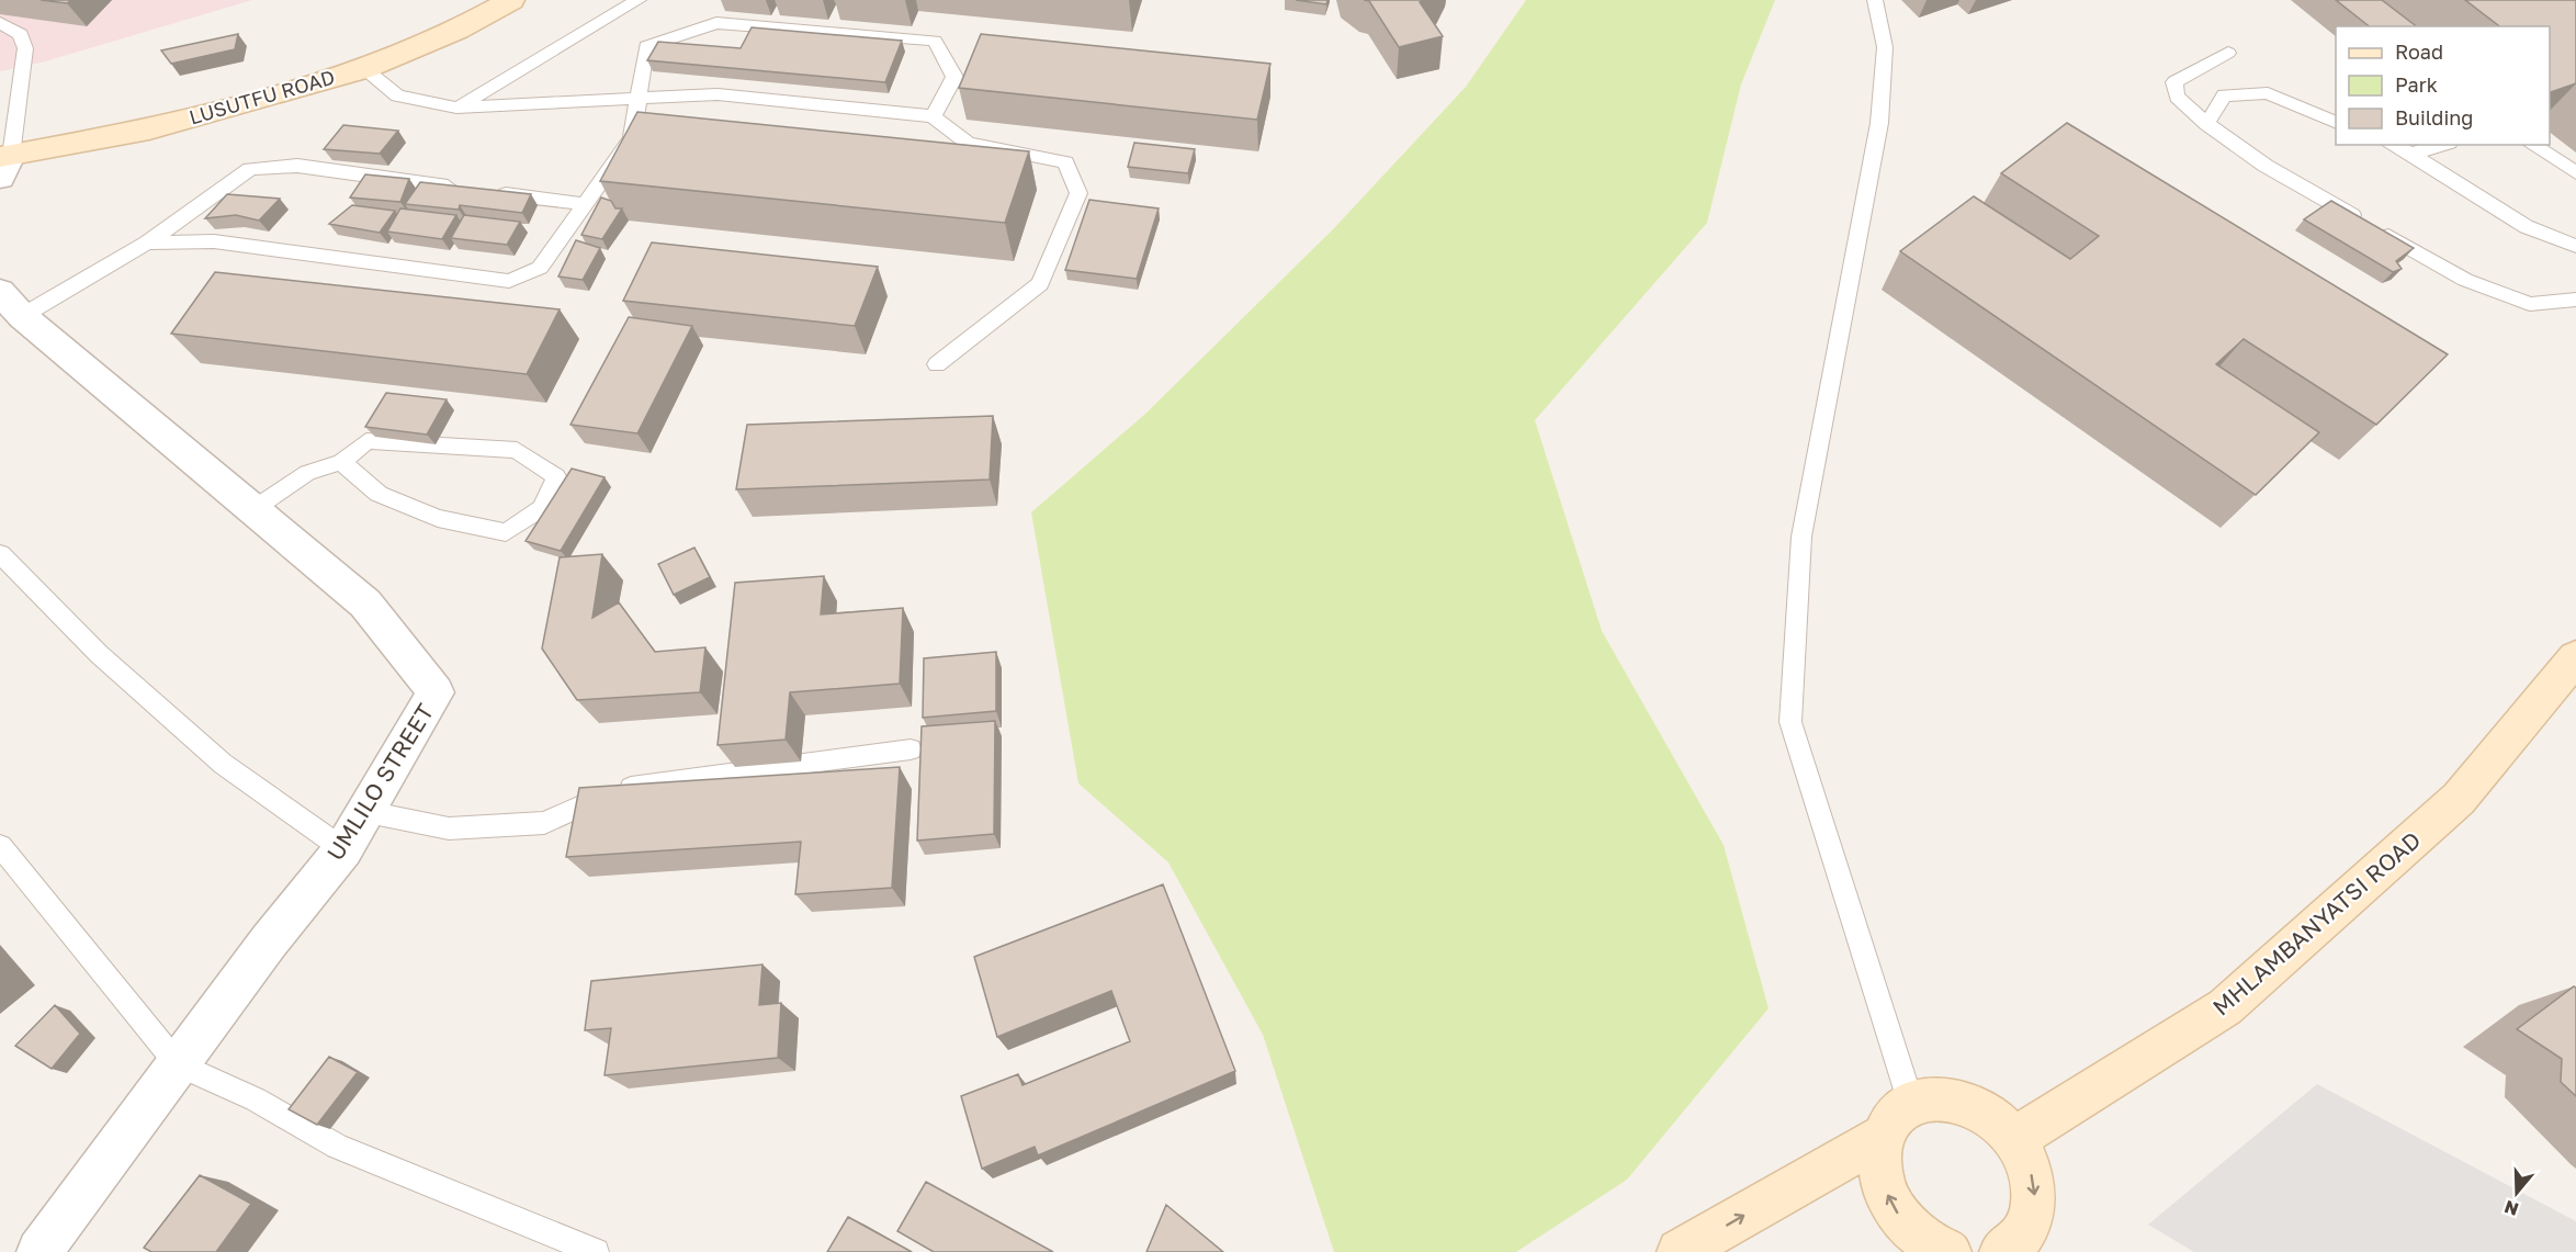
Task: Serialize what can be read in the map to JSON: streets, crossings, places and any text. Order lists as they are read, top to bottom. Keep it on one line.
{"streets":{"main road":["LUSUTFU ROAD","MHLAMBANYATSI ROAD"],"street":["UMLILO STREET"]},"legend":["Road","Park","Building"],"north":"bottom"}
